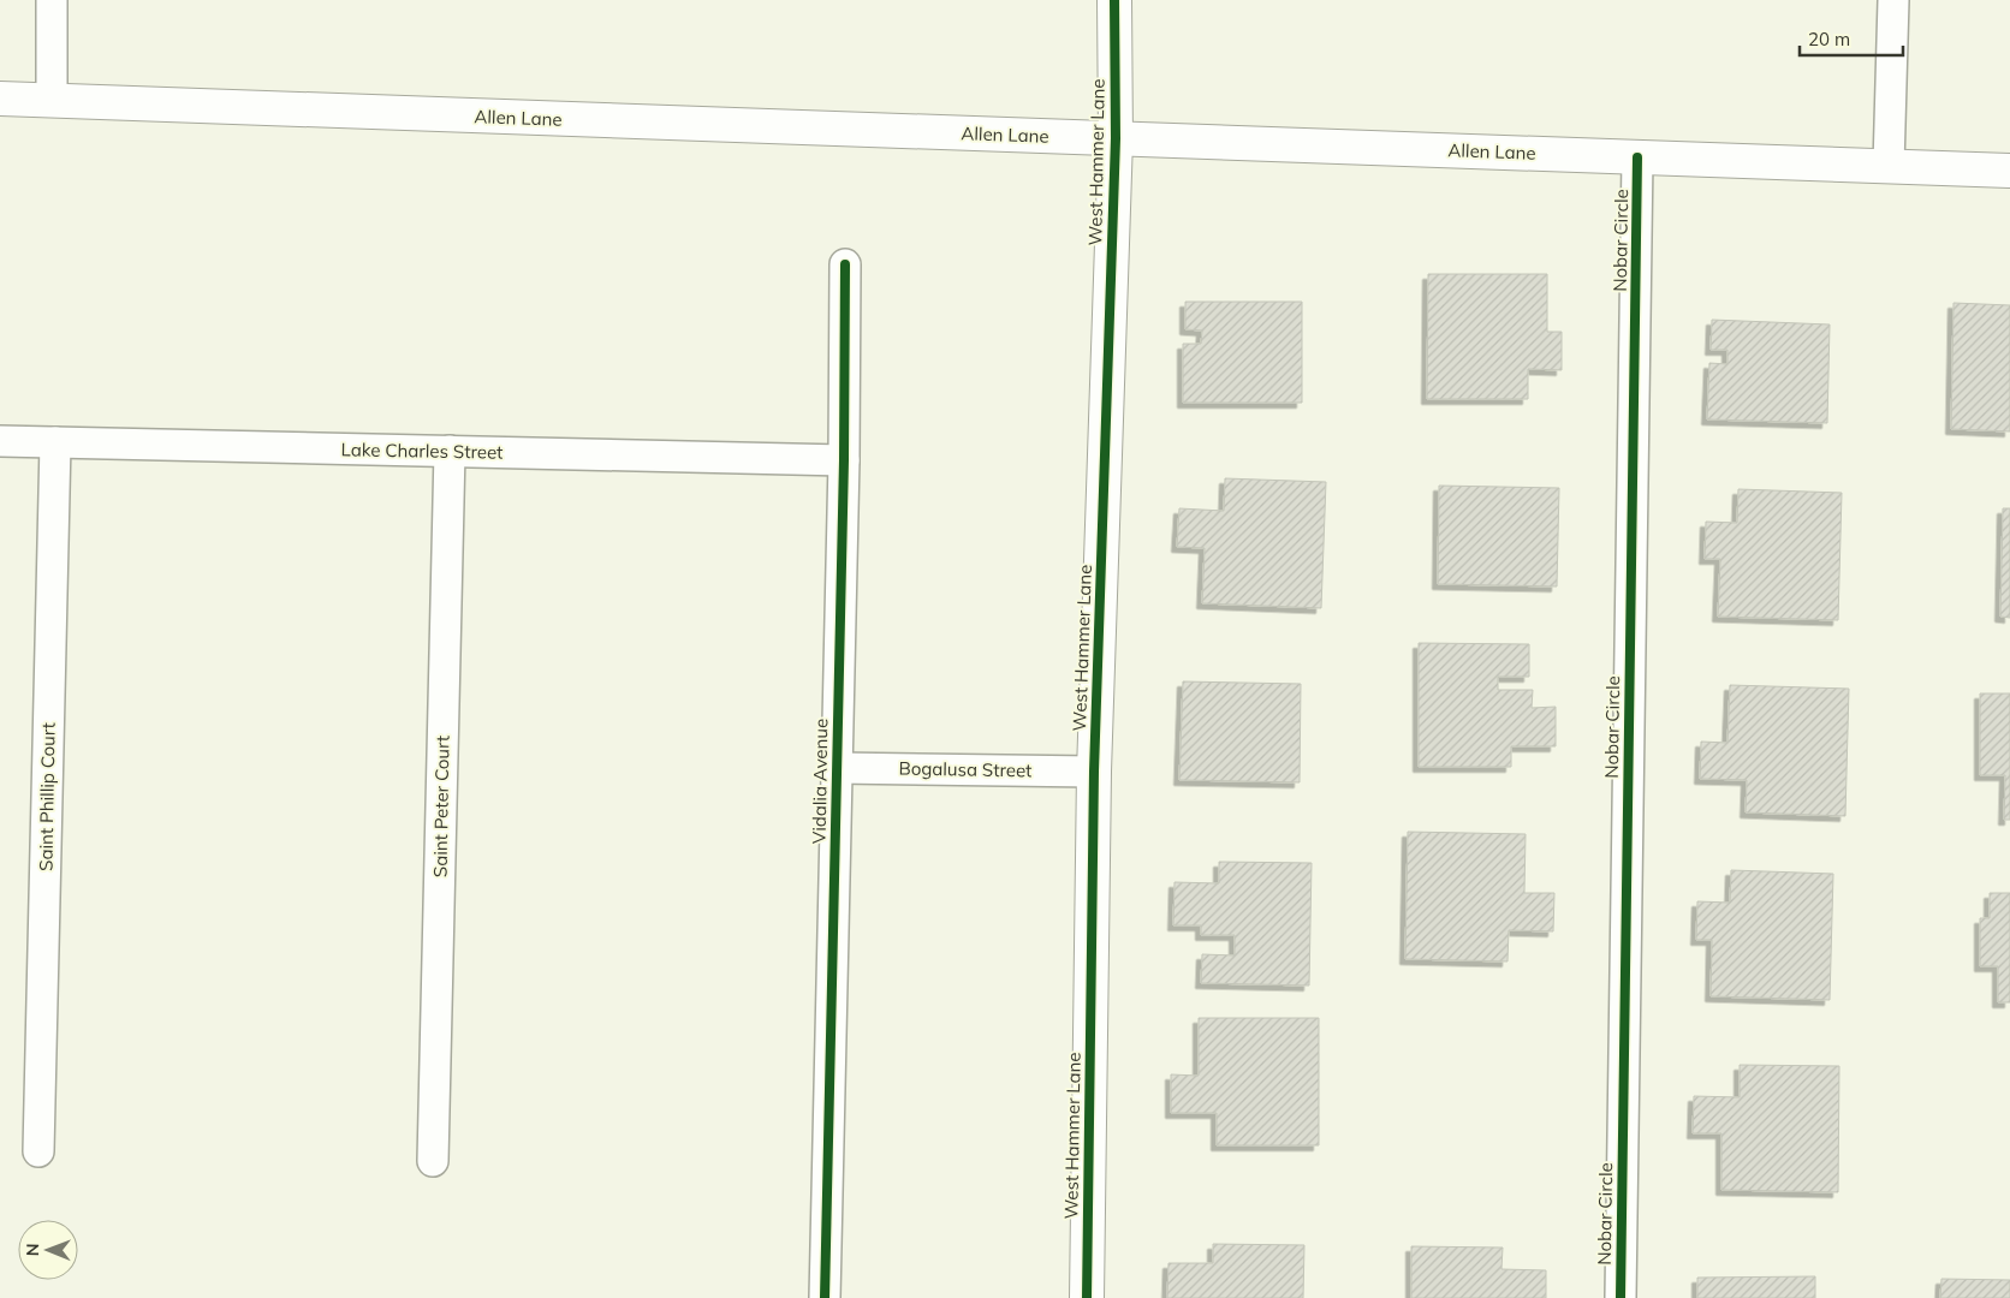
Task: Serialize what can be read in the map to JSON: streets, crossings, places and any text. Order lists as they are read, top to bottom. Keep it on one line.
{"streets":{"main road":["Allen Lane","West Hammer Lane"],"street":["Nobar Circle","Lake Charles Street","Bogalusa Street","Vidalia Avenue","Saint Phillip Court","Saint Peter Court"]},"crossings":[["Allen Lane","West Hammer Lane"],["Allen Lane","Nobar Circle"],["West Hammer Lane","Bogalusa Street"],["Lake Charles Street","Vidalia Avenue"],["Lake Charles Street","Saint Phillip Court"],["Lake Charles Street","Saint Peter Court"],["Bogalusa Street","Vidalia Avenue"]],"scale_bar":"20 m","north":"left"}
